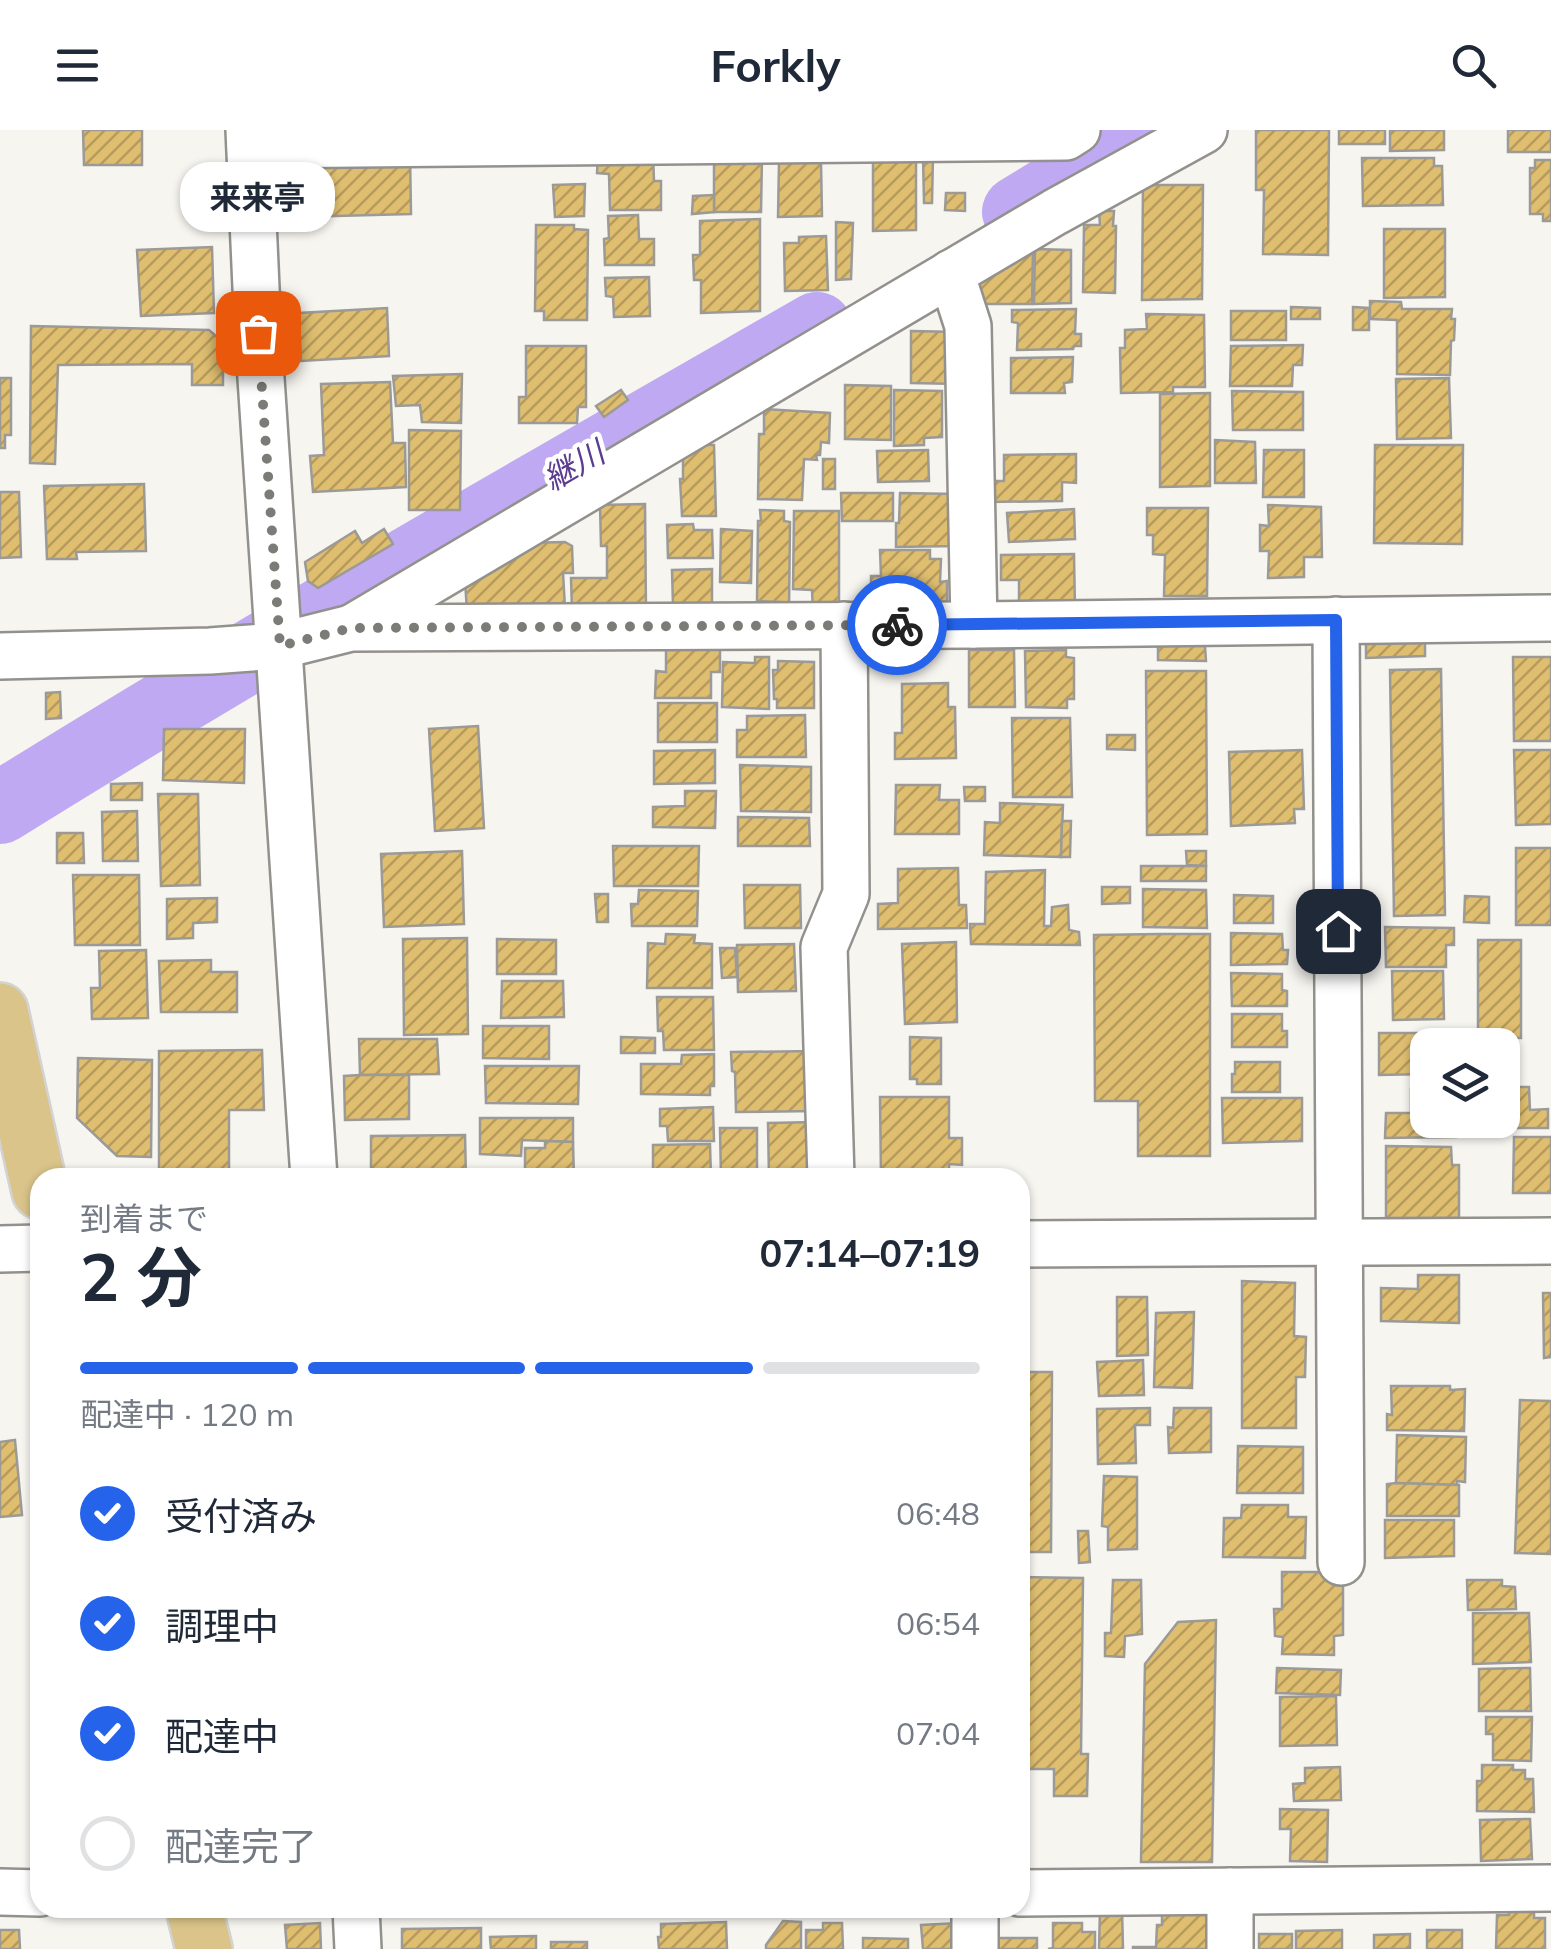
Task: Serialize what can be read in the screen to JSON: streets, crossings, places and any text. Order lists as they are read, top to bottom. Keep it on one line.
{"water":["継川"],"places":["来来亭"],"page":{"header":"Forkly","bubble":"来来亭","heading":["2 分","到着まで","07:14–07:19"],"bar":"配達中 · 120 m","list":[["受付済み","06:48"],["調理中","06:54"],["配達中","07:04"],"配達完了"]}}
